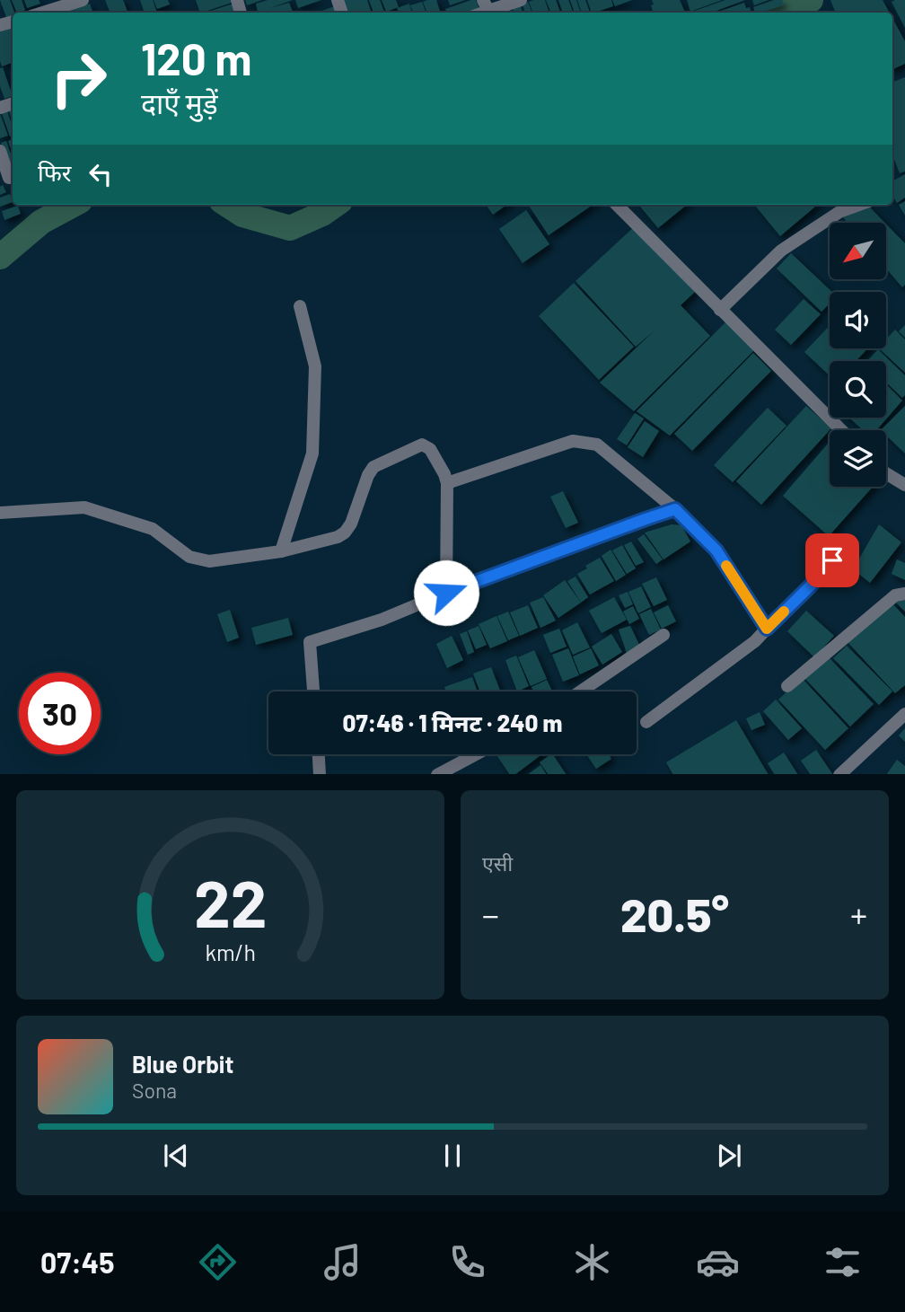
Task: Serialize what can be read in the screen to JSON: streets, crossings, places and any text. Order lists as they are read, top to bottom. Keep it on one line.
{"north":"bottom left","page":{"turn":["120 m","दाएँ मुड़ें"],"then":"फिर","limit":"30","trip":"07:46 · 1 मिनट · 240 m","tile":"एसी","heat":["−","20.5°","+"],"song":["Blue Orbit","Sona"],"tabs":"07:45","gauge":["22","km/h"]}}
